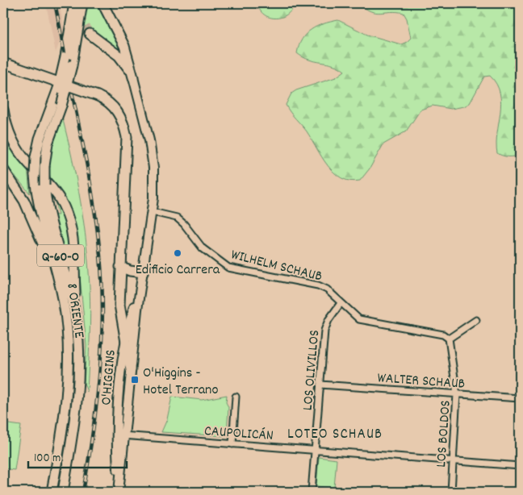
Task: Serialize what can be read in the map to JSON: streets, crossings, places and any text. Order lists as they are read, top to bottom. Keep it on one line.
{"streets":{"main road":["Q-60-O","8 ORIENTE","O'HIGGINS"],"street":["WILHELM SCHAUB","LOS OLIVILLOS","WALTER SCHAUB","CAUPOLICÁN","LOS BOLDOS"]},"crossings":[["WILHELM SCHAUB","LOS OLIVILLOS"],["WILHELM SCHAUB","O'HIGGINS"],["WILHELM SCHAUB","LOS BOLDOS"],["LOS OLIVILLOS","WALTER SCHAUB"],["LOS OLIVILLOS","CAUPOLICÁN"],["O'HIGGINS","CAUPOLICÁN"],["WALTER SCHAUB","LOS BOLDOS"],["CAUPOLICÁN","LOS BOLDOS"]],"districts":["LOTEO SCHAUB"],"places":{"other":["Edificio Carrera"],"transit":["O'Higgins - Hotel Terrano"]},"scale_bar":"100 m"}
